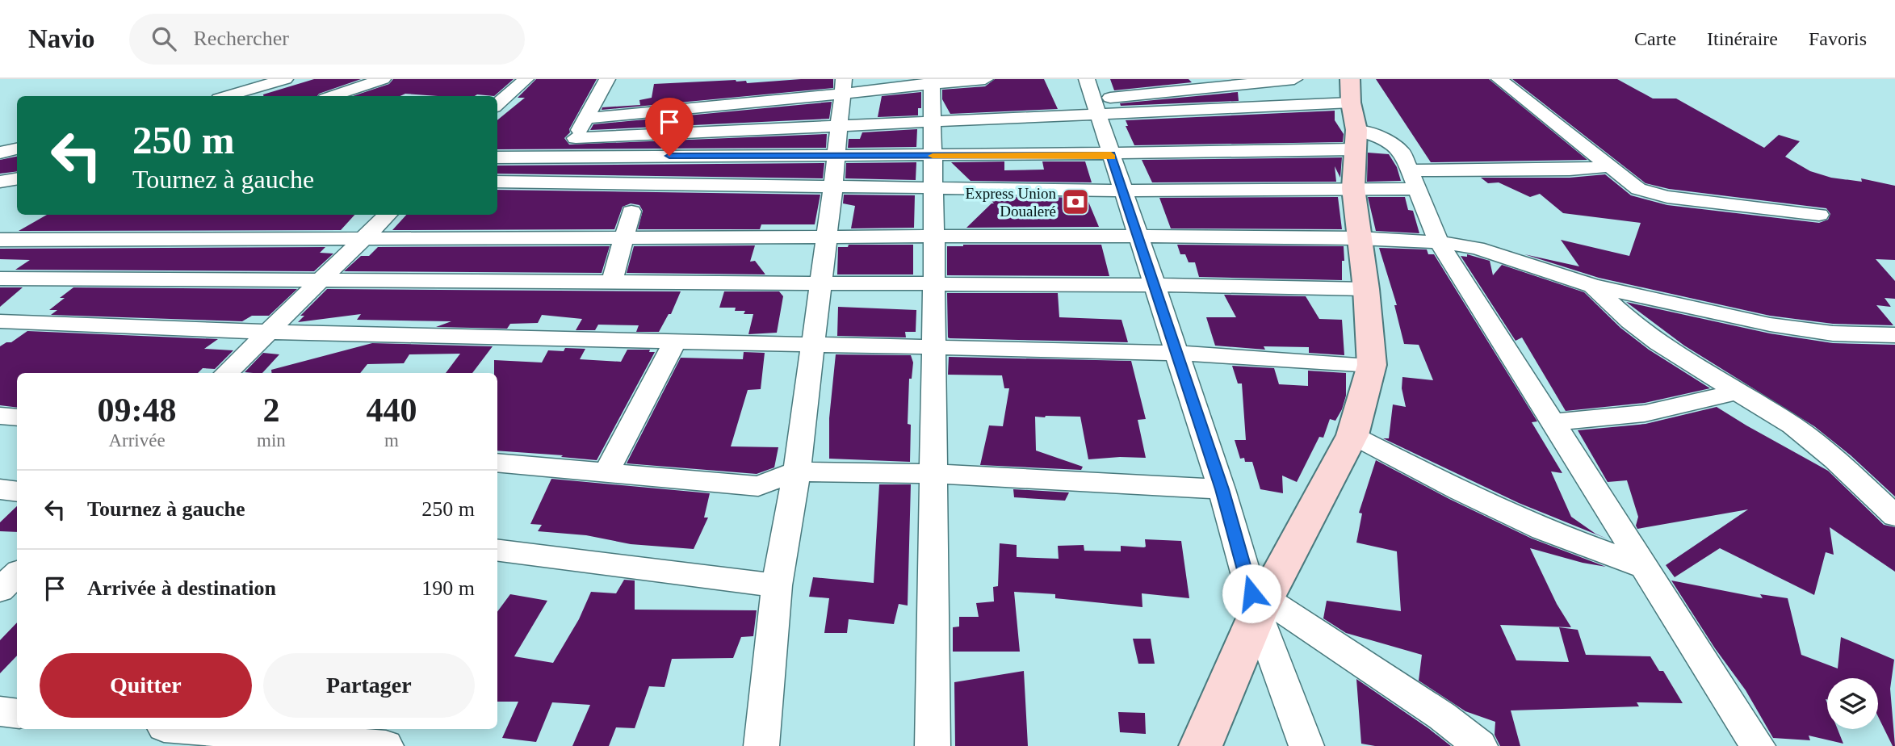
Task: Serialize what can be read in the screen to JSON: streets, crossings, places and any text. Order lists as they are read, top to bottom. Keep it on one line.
{"places":{"bank":["Express Union Doualeré"]},"page":{"header":"Navio","search":"Rechercher","nav":["Carte","Itinéraire","Favoris"],"turn":["250 m","Tournez à gauche"],"eta":["09:48","Arrivée","2","min","440","m"],"list":[{"name":"Tournez à gauche","value":"250 m"},{"name":"Arrivée à destination","value":"190 m"}],"buttons":["Quitter","Partager"]}}
